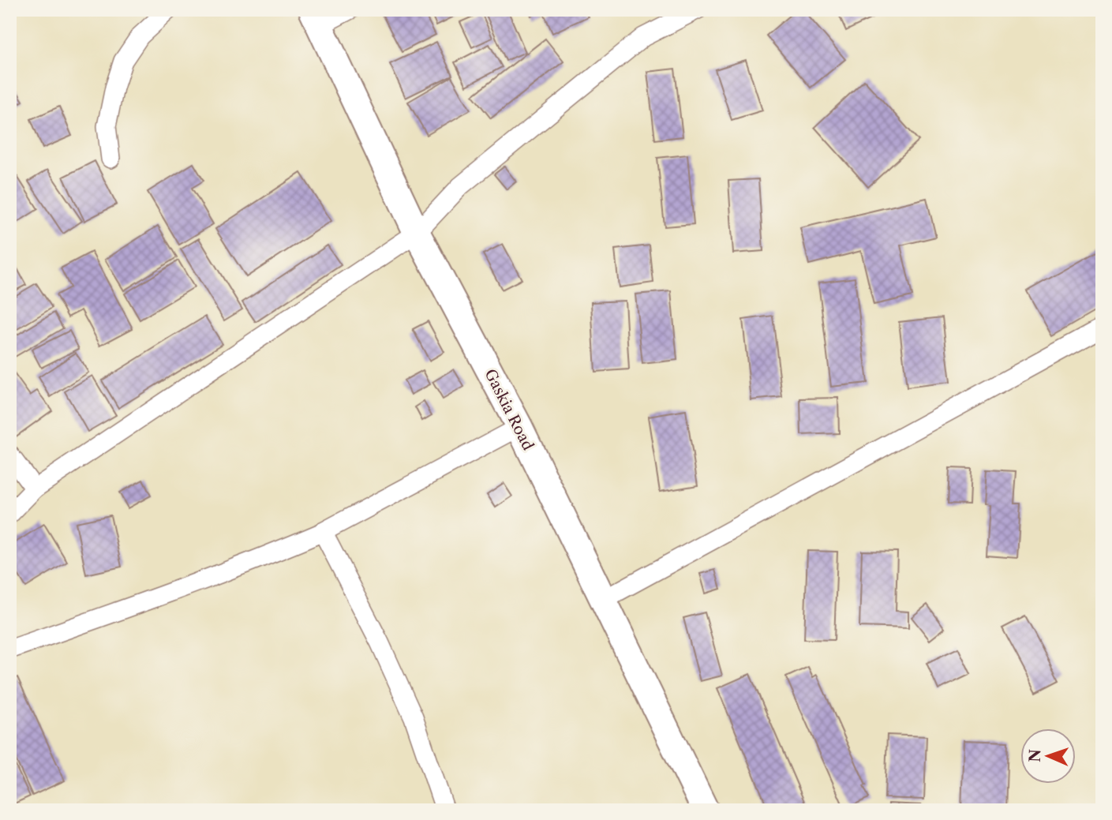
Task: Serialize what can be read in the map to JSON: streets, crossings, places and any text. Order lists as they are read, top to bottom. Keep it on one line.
{"streets":{"main road":["Gaskia Road"]},"north":"left"}
